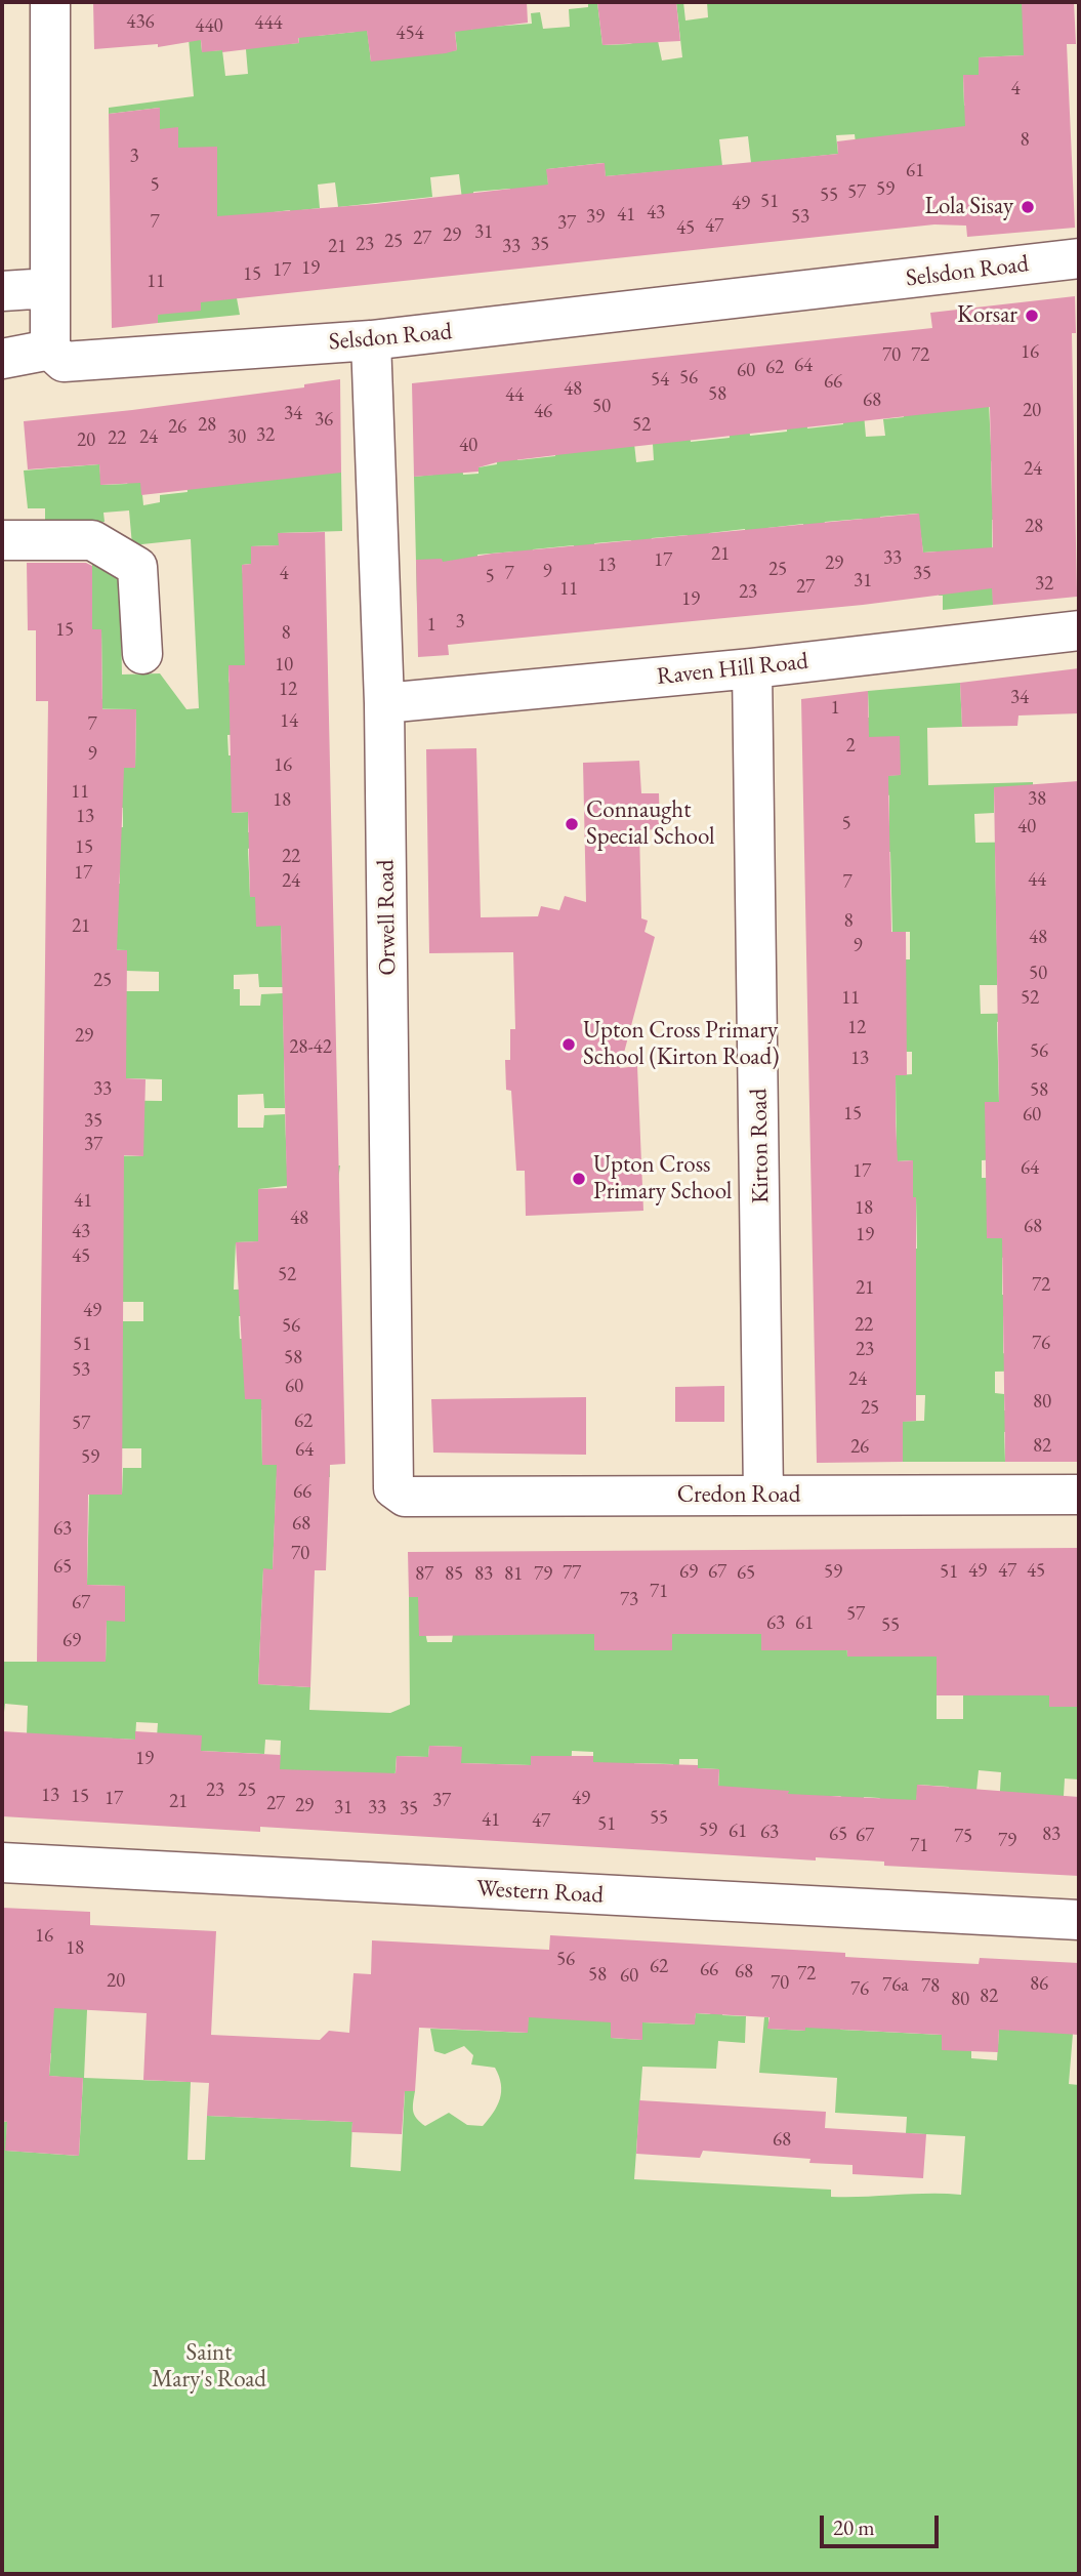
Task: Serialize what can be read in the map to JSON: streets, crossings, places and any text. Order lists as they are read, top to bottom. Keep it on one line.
{"streets":{"street":["Selsdon Road","Raven Hill Road","Orwell Road","Kirton Road","Credon Road","Western Road"]},"crossings":[["Selsdon Road","Orwell Road"],["Raven Hill Road","Orwell Road"],["Raven Hill Road","Kirton Road"],["Orwell Road","Credon Road"],["Kirton Road","Credon Road"]],"parks":["Saint Mary's Road"],"places":["Lola Sisay","Korsar","Connaught Special School","Upton Cross Primary School (Kirton Road)","Upton Cross Primary School"],"house_numbers":["436","444","440","454","4","8","3","61","5","59","57","55","51","49","43","41","39","53","7","37","47","45","31","29","27","25","23","35","21","33","19","17","15","11","16","70","72","64","62","60","56","54","66","48","58","44","68","50","20","46","34","36","28","52","26","32","24","30","22","20","40","24","28","21","33","17","29","13","25","9","4","7","35","5","31","32","27","11","23","19","3","1","15","8","10","12","34","1","14","7","2","9","16","11","38","18","13","5","40","15","22","17","44","24","7","8","21","48","9","50","25","11","52","12","29","28-42","56","13","33","58","15","60","35","37","64","17","41","18","48","68","43","19","45","52","72","21","49","22","56","76","51","23","58","53","24","60","80","25","62","57","82","26","64","59","66","68","63","70","65","49","47","45","69","67","59","51","77","65","87","85","83","81","79","71","73","67","57","63","61","55","69","19","23","25","13","15","17","49","37","21","27","29","31","33","35","55","41","47","51","59","61","63","65","83","67","75","79","71","16","18","56","62","66","68","72","58","60","20","70","86","76a","78","76","82","80","68"],"scale_bar":"20 m"}
